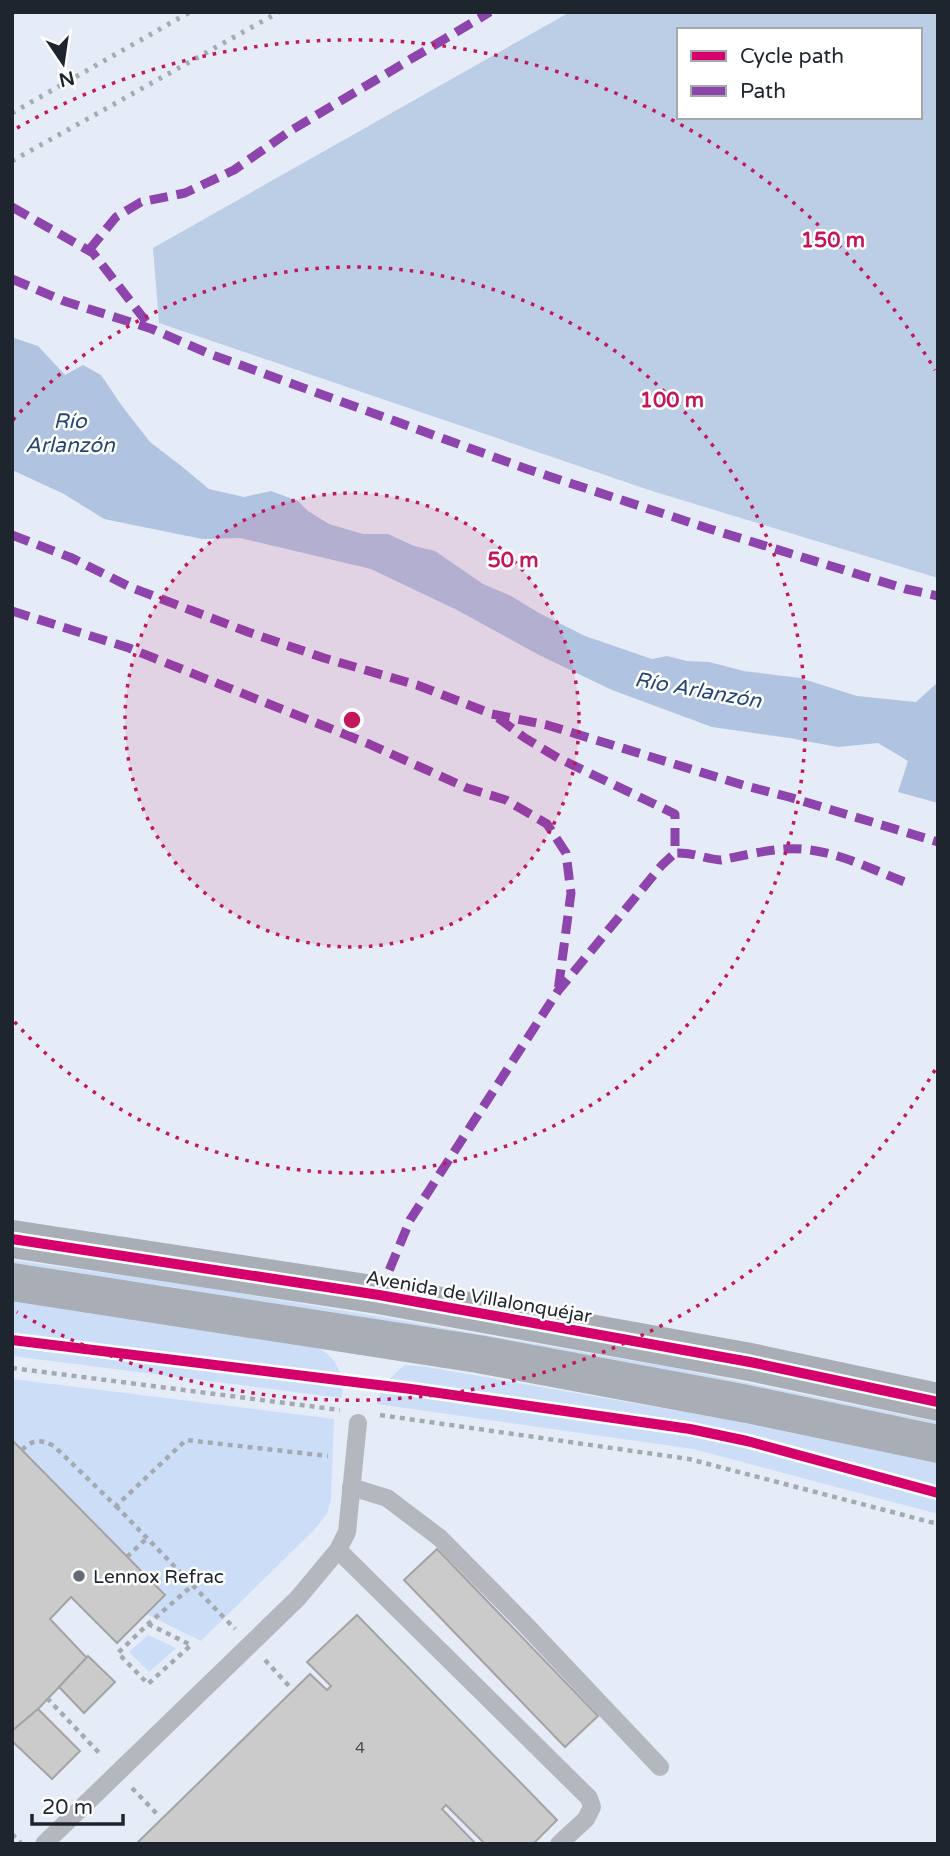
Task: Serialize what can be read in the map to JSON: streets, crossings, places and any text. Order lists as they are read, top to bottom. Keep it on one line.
{"streets":{"street":["Avenida de Villalonquéjar"]},"water":["Río Arlanzón"],"places":["Lennox Refrac"],"house_numbers":["4"],"legend":["Cycle path","Path"],"scale_bar":"20 m","north":"bottom","rings":["150 m","100 m","50 m"]}
